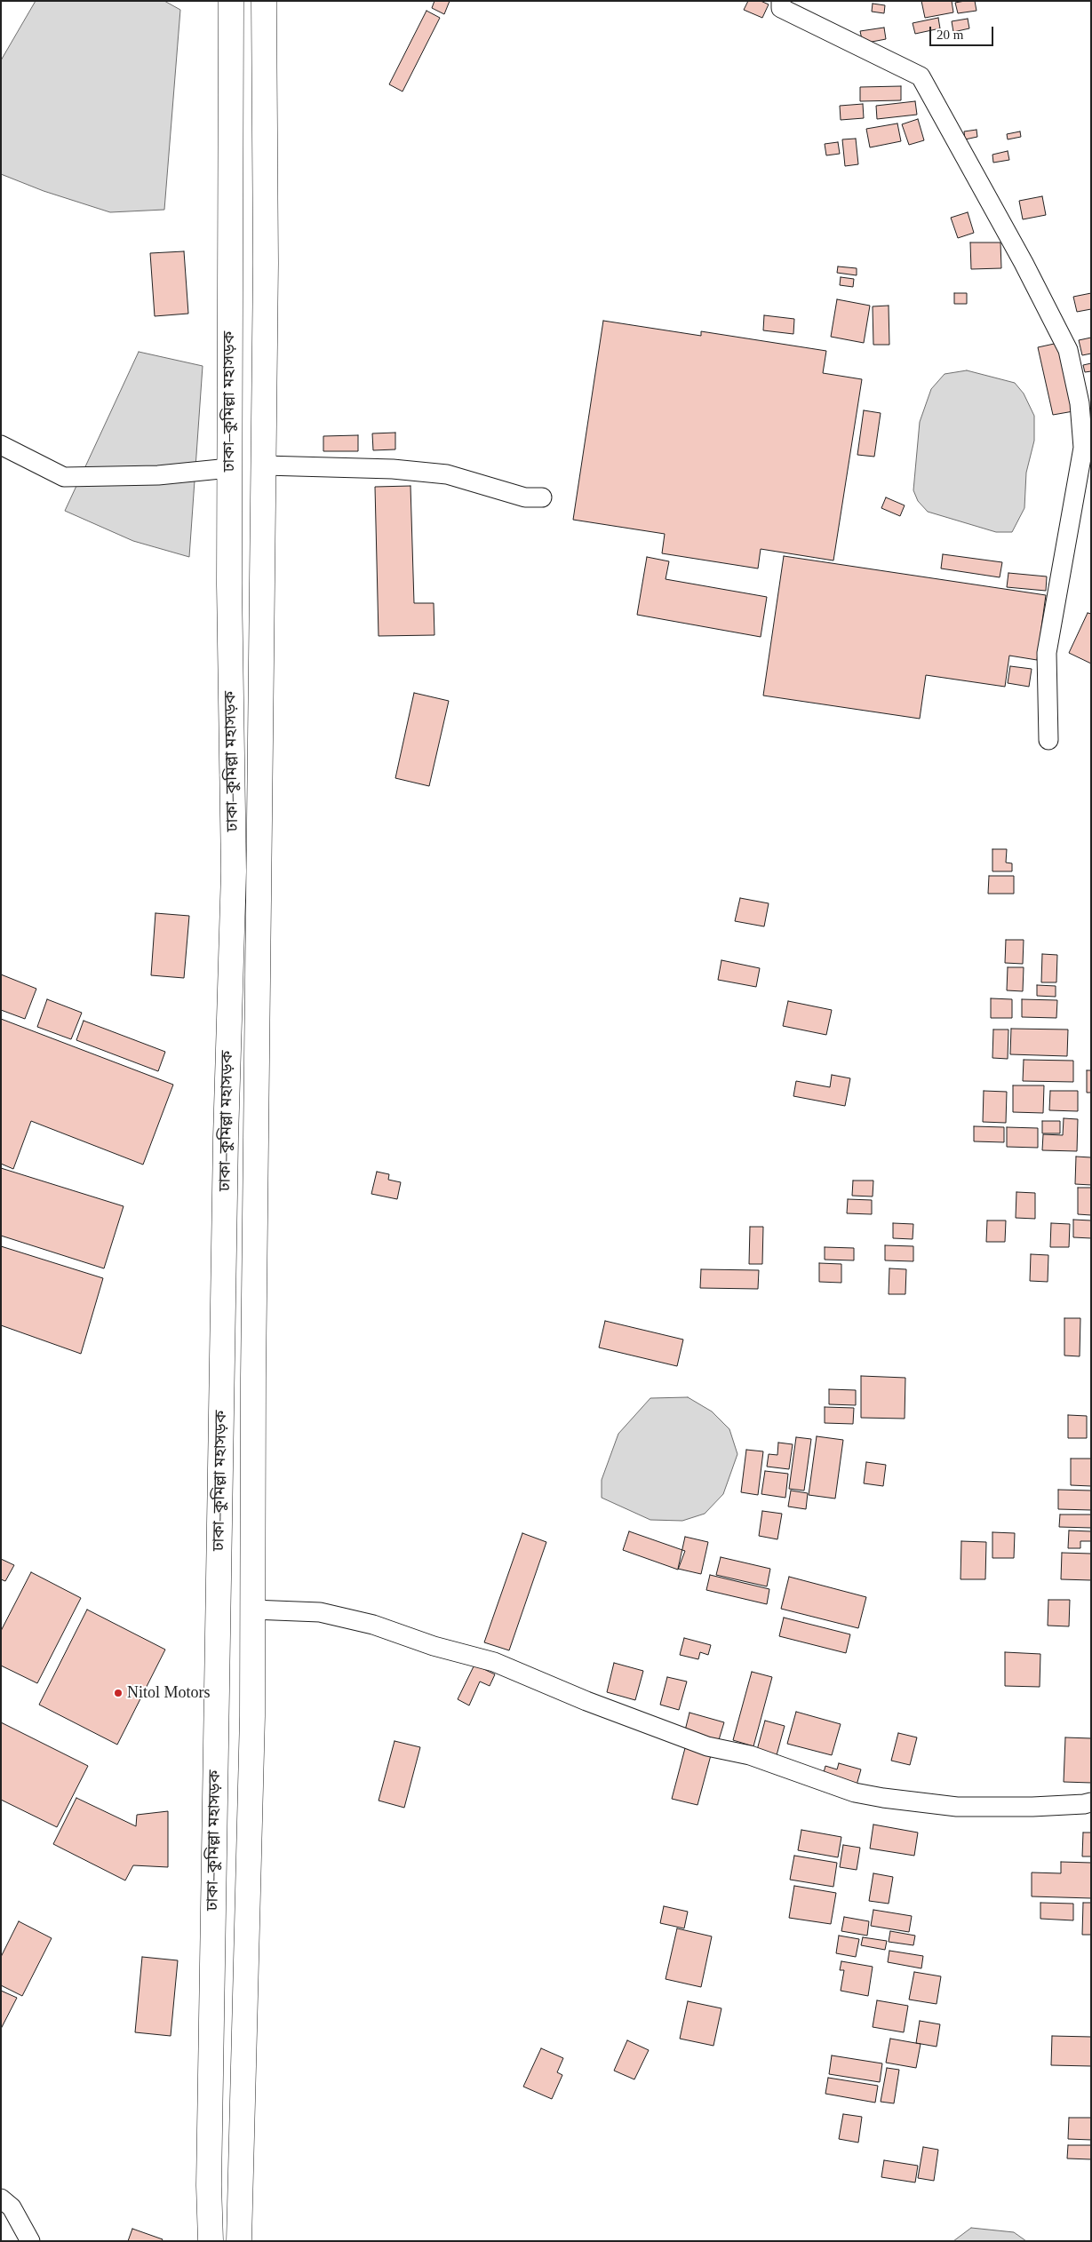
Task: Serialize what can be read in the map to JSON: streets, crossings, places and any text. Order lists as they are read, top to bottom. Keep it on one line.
{"streets":{"highway":["ঢাকা–কুমিল্লা মহাসড়ক"]},"places":["Nitol Motors"],"scale_bar":"20 m"}
